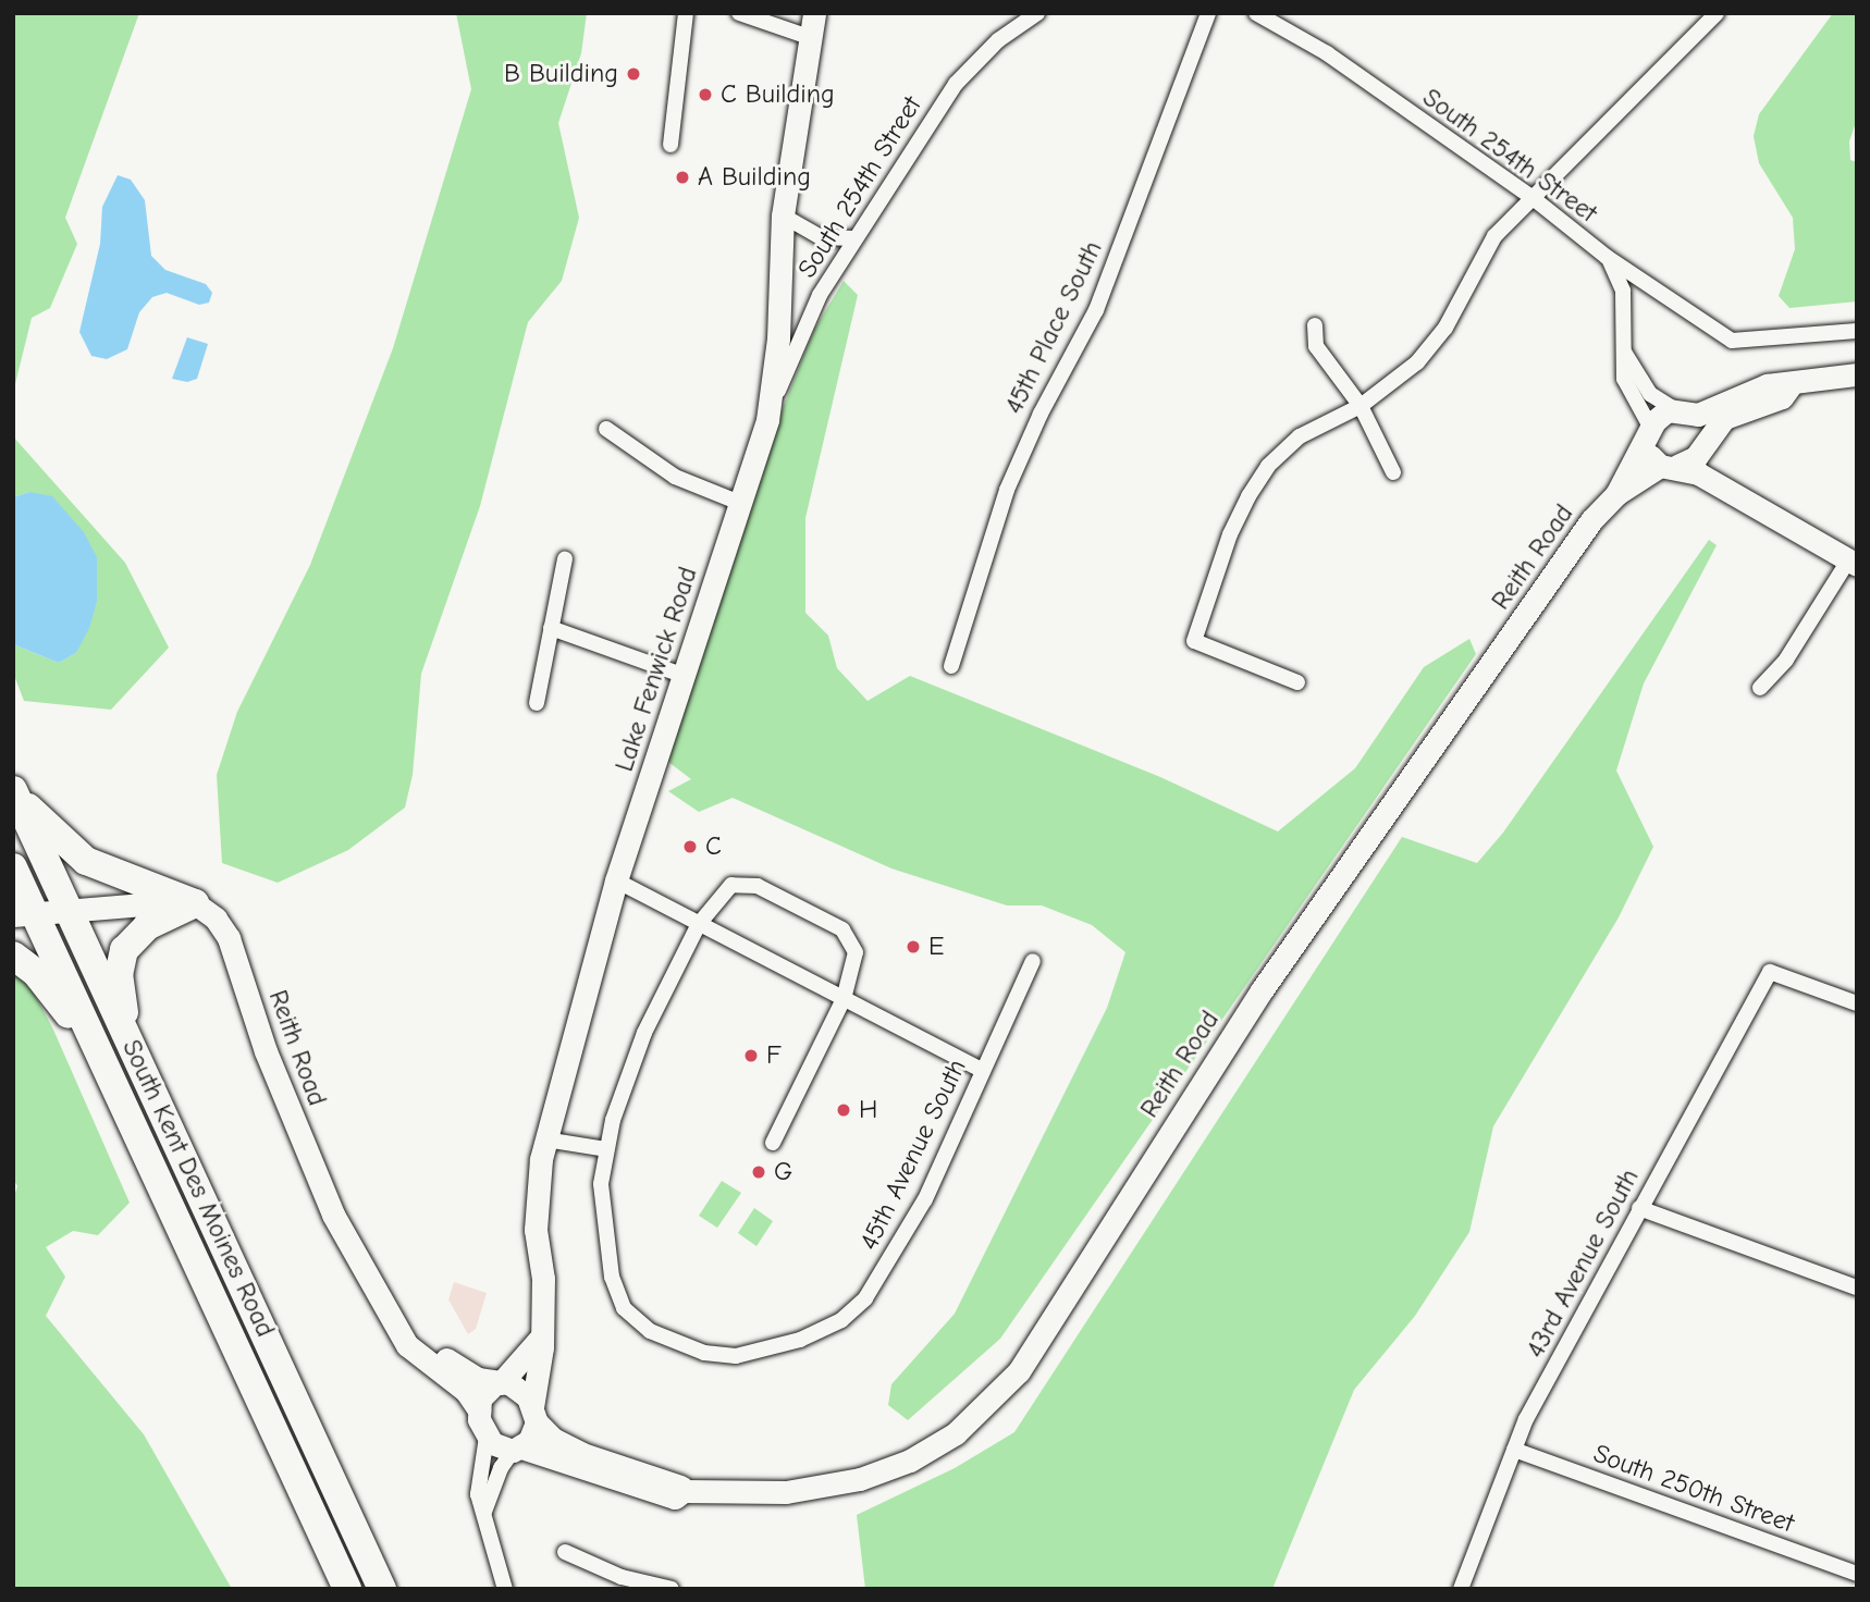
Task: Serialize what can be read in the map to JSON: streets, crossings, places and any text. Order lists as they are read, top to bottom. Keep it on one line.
{"streets":{"highway":["South Kent Des Moines Road"],"main road":["Reith Road","Lake Fenwick Road"],"street":["South 254th Street","45th Place South","45th Avenue South","43rd Avenue South","South 250th Street"]},"crossings":[["South 254th Street","Lake Fenwick Road"],["Reith Road","Lake Fenwick Road"],["43rd Avenue South","South 250th Street"]],"places":["B Building","C Building","A Building","C","E","F","H","G"]}
